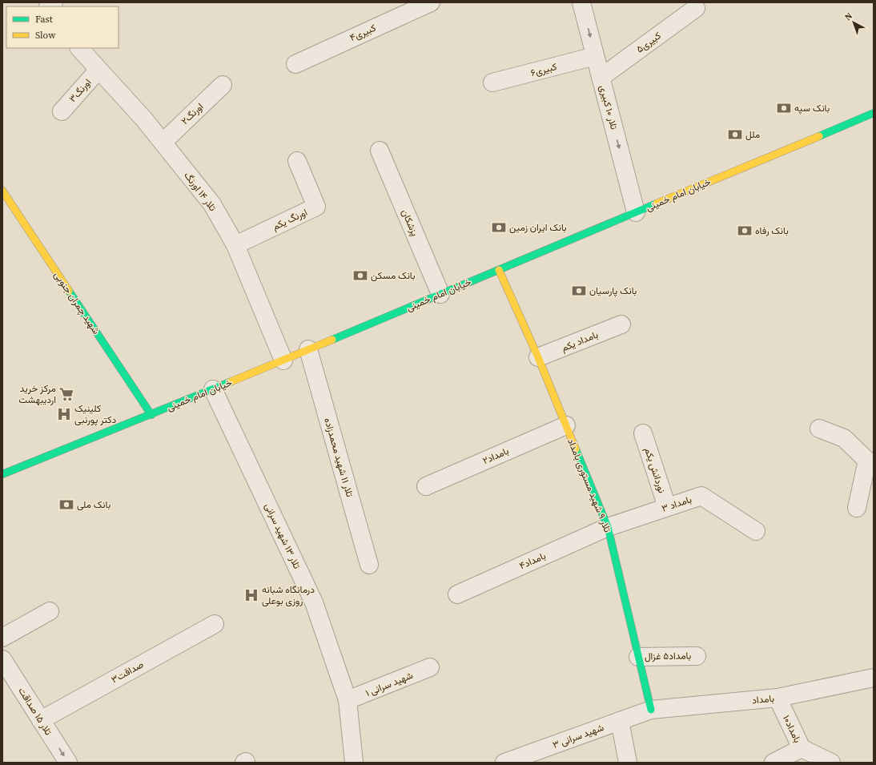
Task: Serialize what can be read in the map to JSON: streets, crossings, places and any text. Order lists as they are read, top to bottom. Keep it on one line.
{"streets":{"main road":["خیابان امام خمینی","شهید چمران جنوبی","تلار ۹ شهید مستوری بامداد"],"street":["کبیری۴","کبیری۵","کبیری۶","اورنگ۳","تلار ۱۰ کبیری","اورنگ۲","تلار ۱۴ اورنگ","اورنگ یکم","پزشکان","بامداد یکم","بامداد۲","تلار ۱۱ شهید محمدزاده","نوردانش یکم","بامداد ۳","تلار ۱۳ شهید سرانی","بامداد۴","بامداد۵ غزال","صداقت۳","شهید سرانی ۱","بامداد","تلار ۱۵ صداقت","بامداد۱۰","شهید سرانی ۳"]},"crossings":[["کبیری۵","تلار ۱۰ کبیری"],["کبیری۶","تلار ۱۰ کبیری"],["اورنگ۳","تلار ۱۴ اورنگ"],["تلار ۱۰ کبیری","خیابان امام خمینی"],["اورنگ۲","تلار ۱۴ اورنگ"],["تلار ۱۴ اورنگ","خیابان امام خمینی"],["تلار ۱۴ اورنگ","اورنگ یکم"],["خیابان امام خمینی","پزشکان"],["خیابان امام خمینی","شهید چمران جنوبی"],["خیابان امام خمینی","تلار ۱۱ شهید محمدزاده"],["خیابان امام خمینی","تلار ۹ شهید مستوری بامداد"],["خیابان امام خمینی","تلار ۱۳ شهید سرانی"],["بامداد یکم","تلار ۹ شهید مستوری بامداد"],["بامداد۲","تلار ۹ شهید مستوری بامداد"],["نوردانش یکم","بامداد ۳"],["تلار ۹ شهید مستوری بامداد","بامداد ۳"],["تلار ۹ شهید مستوری بامداد","بامداد۴"],["تلار ۹ شهید مستوری بامداد","بامداد۵ غزال"],["تلار ۹ شهید مستوری بامداد","بامداد"],["تلار ۹ شهید مستوری بامداد","شهید سرانی ۳"],["بامداد ۳","بامداد۴"],["تلار ۱۳ شهید سرانی","شهید سرانی ۱"],["صداقت۳","تلار ۱۵ صداقت"],["بامداد","بامداد۱۰"],["بامداد","شهید سرانی ۳"]],"one_way":["تلار ۱۰ کبیری","تلار ۱۵ صداقت"],"places":{"bank":["بانک سپه","ملل","بانک ایران زمین","بانک رفاه","بانک مسکن","بانک پارسیان","بانک ملی"],"supermarket":["مرکز خرید اردیبهشت"],"hospital":["کلینیک دکتر پورنبی","درمانگاه شبانه روزی بوعلی"]},"legend":["Fast","Slow"],"north":"top left"}
